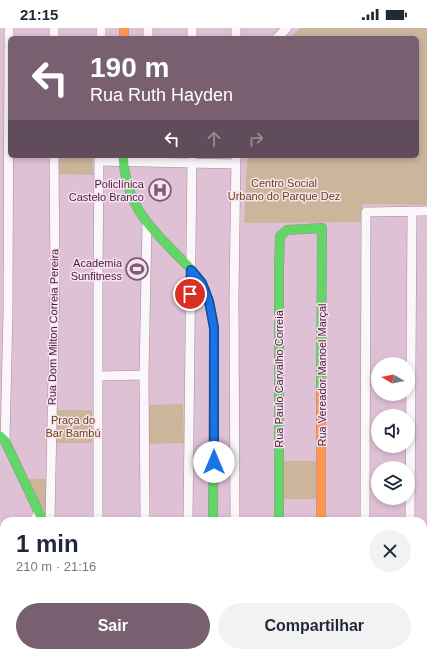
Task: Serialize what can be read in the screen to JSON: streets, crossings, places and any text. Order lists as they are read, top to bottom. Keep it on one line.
{"streets":{"street":["Rua Dom Milton Correia Pereira","Rua Vereador Manoel Marçal","Rua Paulo Carvalho Correia"]},"crossings":[["Rua Vereador Manoel Marçal","Rua Paulo Carvalho Correia"]],"parks":["Centro Social Urbano do Parque Dez","Praça do Bar Bambú"],"places":{"hospital":["Policlínica Castelo Branco"],"sports":["Academia Sunfitness"]},"north":"left","page":{"status":"21:15","turn":["190 m","Rua Ruth Hayden"],"heading":["1 min","210 m · 21:16"],"buttons":["Sair","Compartilhar"]}}
